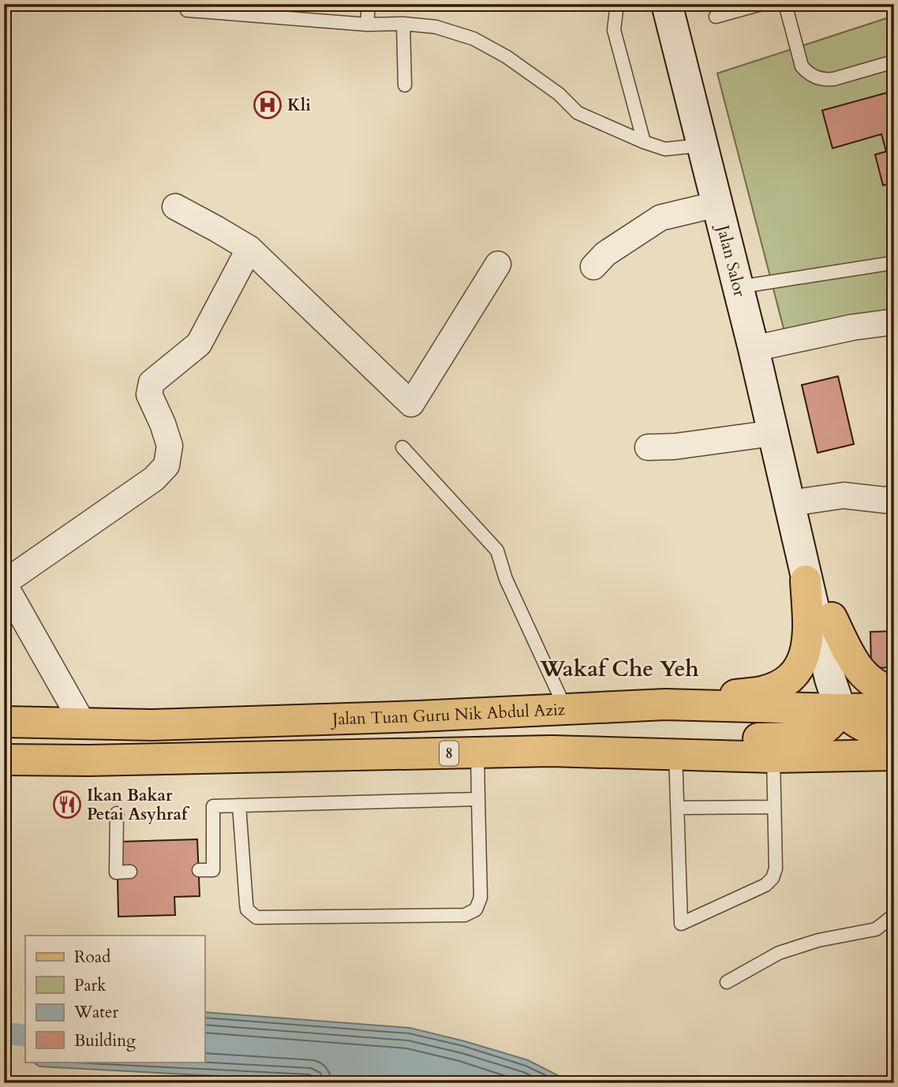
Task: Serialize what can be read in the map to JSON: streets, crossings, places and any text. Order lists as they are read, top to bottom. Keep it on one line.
{"streets":{"main road":["Jalan Salor","Jalan Tuan Guru Nik Abdul Aziz","8"]},"crossings":[["Jalan Salor","Jalan Tuan Guru Nik Abdul Aziz"]],"districts":["Wakaf Che Yeh"],"places":{"hospital":["Kli"],"restaurant":["Ikan Bakar Petai Asyhraf"]},"legend":["Road","Park","Water","Building"]}
